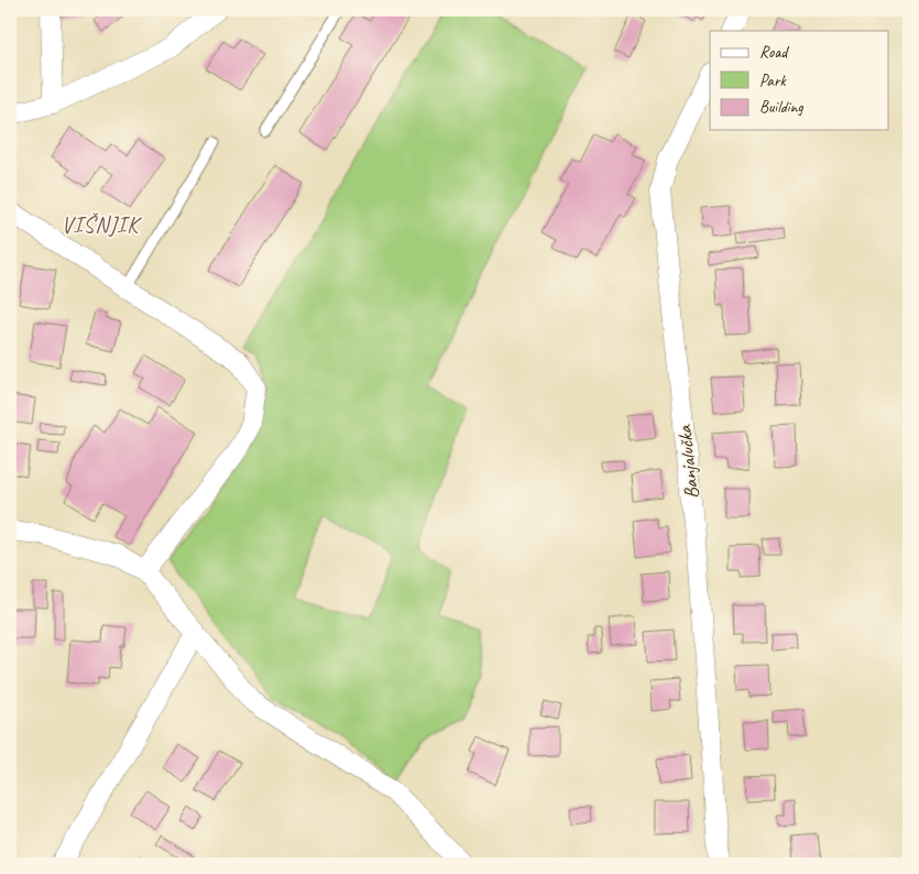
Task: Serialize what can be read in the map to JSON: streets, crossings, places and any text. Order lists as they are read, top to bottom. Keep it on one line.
{"streets":{"street":["Banjalučka"]},"districts":["VIŠNJIK"],"legend":["Road","Park","Building"]}
